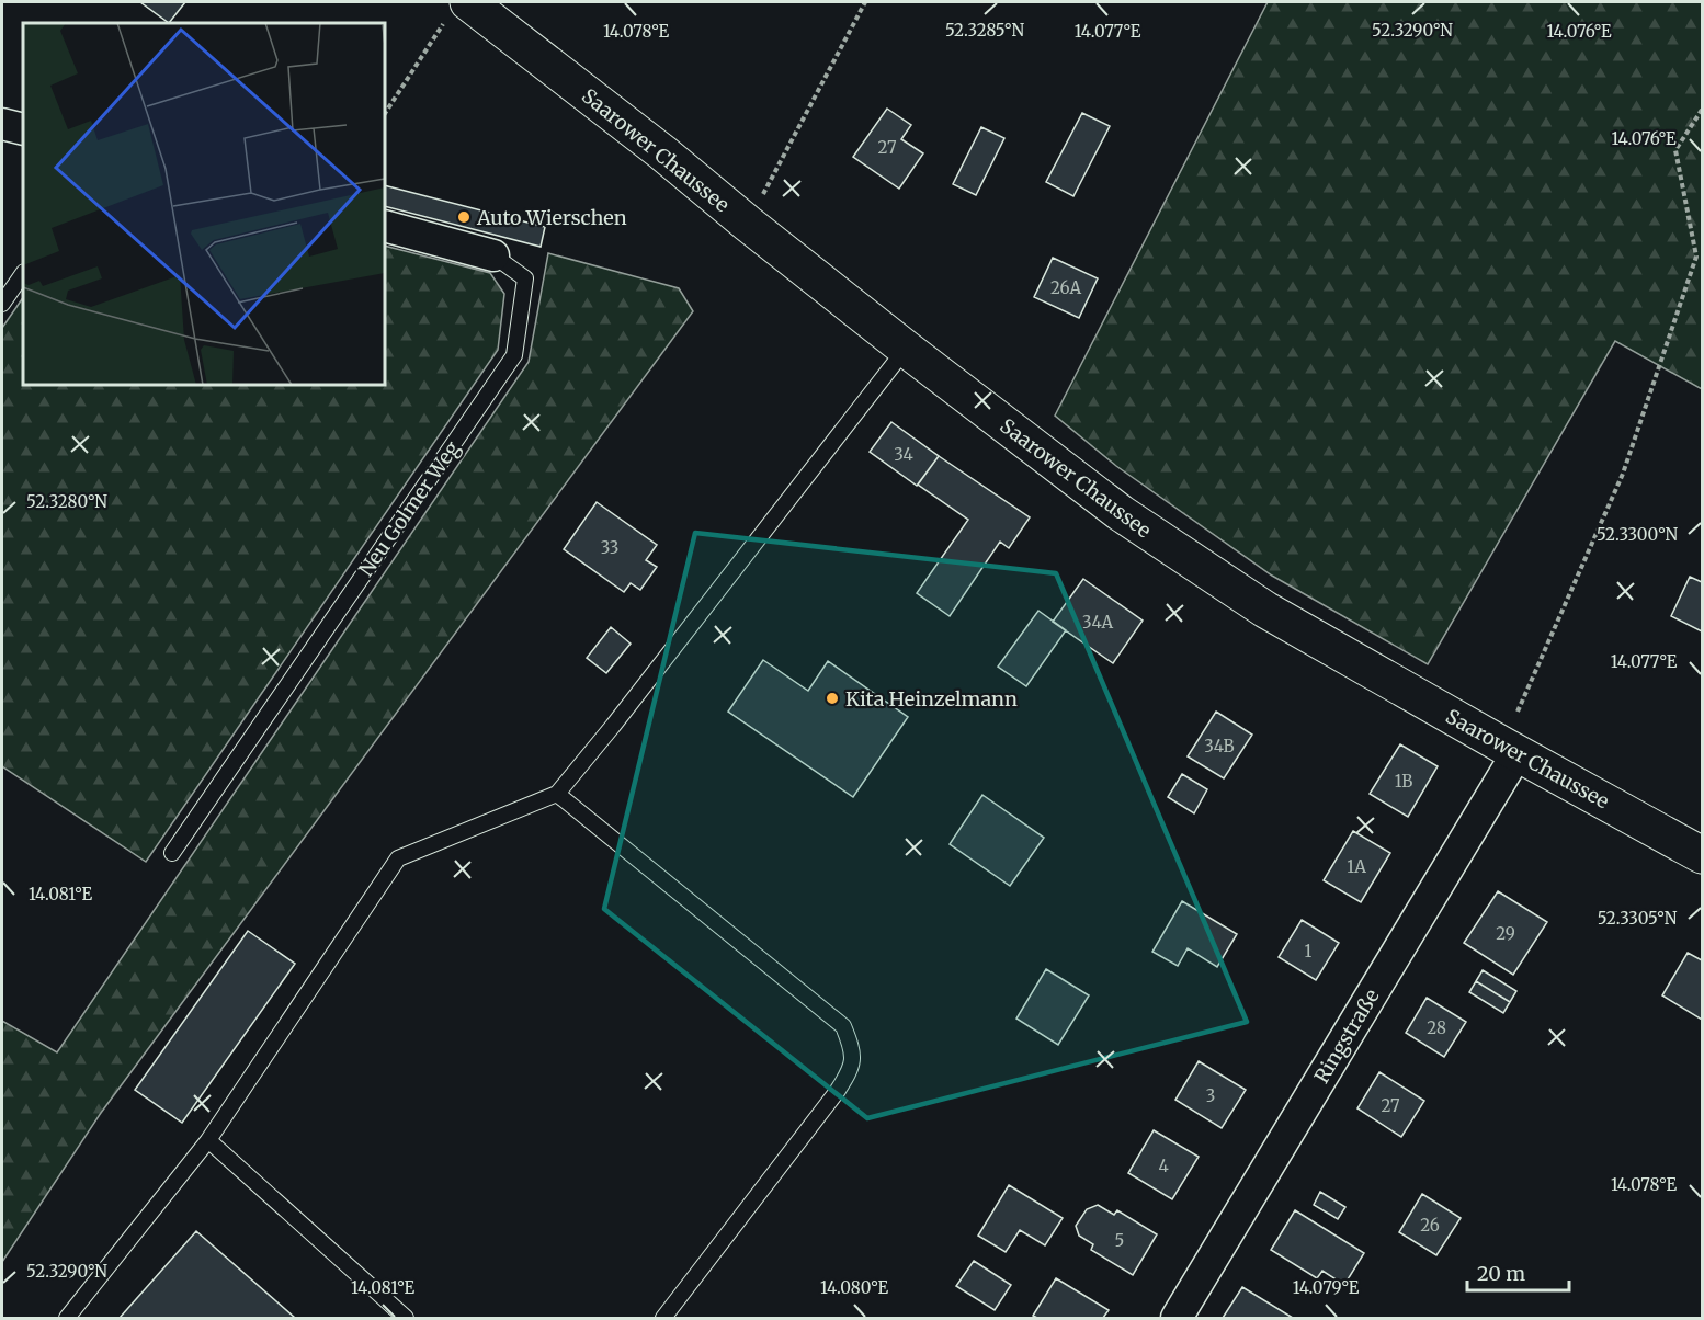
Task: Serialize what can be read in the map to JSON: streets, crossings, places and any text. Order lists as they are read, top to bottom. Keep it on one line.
{"streets":{"main road":["Saarower Chaussee"],"street":["Neu Golmer Weg","Ringstraße"]},"crossings":[["Saarower Chaussee","Ringstraße"]],"places":["Auto Wierschen","Kita Heinzelmann"],"house_numbers":["27","26A","34","33","34A","34B","1B","1A","29","1","28","3","27","4","26","5"],"scale_bar":"20 m","coordinates":["52.3285°N","52.3290°N","14.078°E","14.077°E","14.076°E","52.3280°N","52.3300°N","14.081°E","52.3305°N","14.080°E","14.079°E"]}
